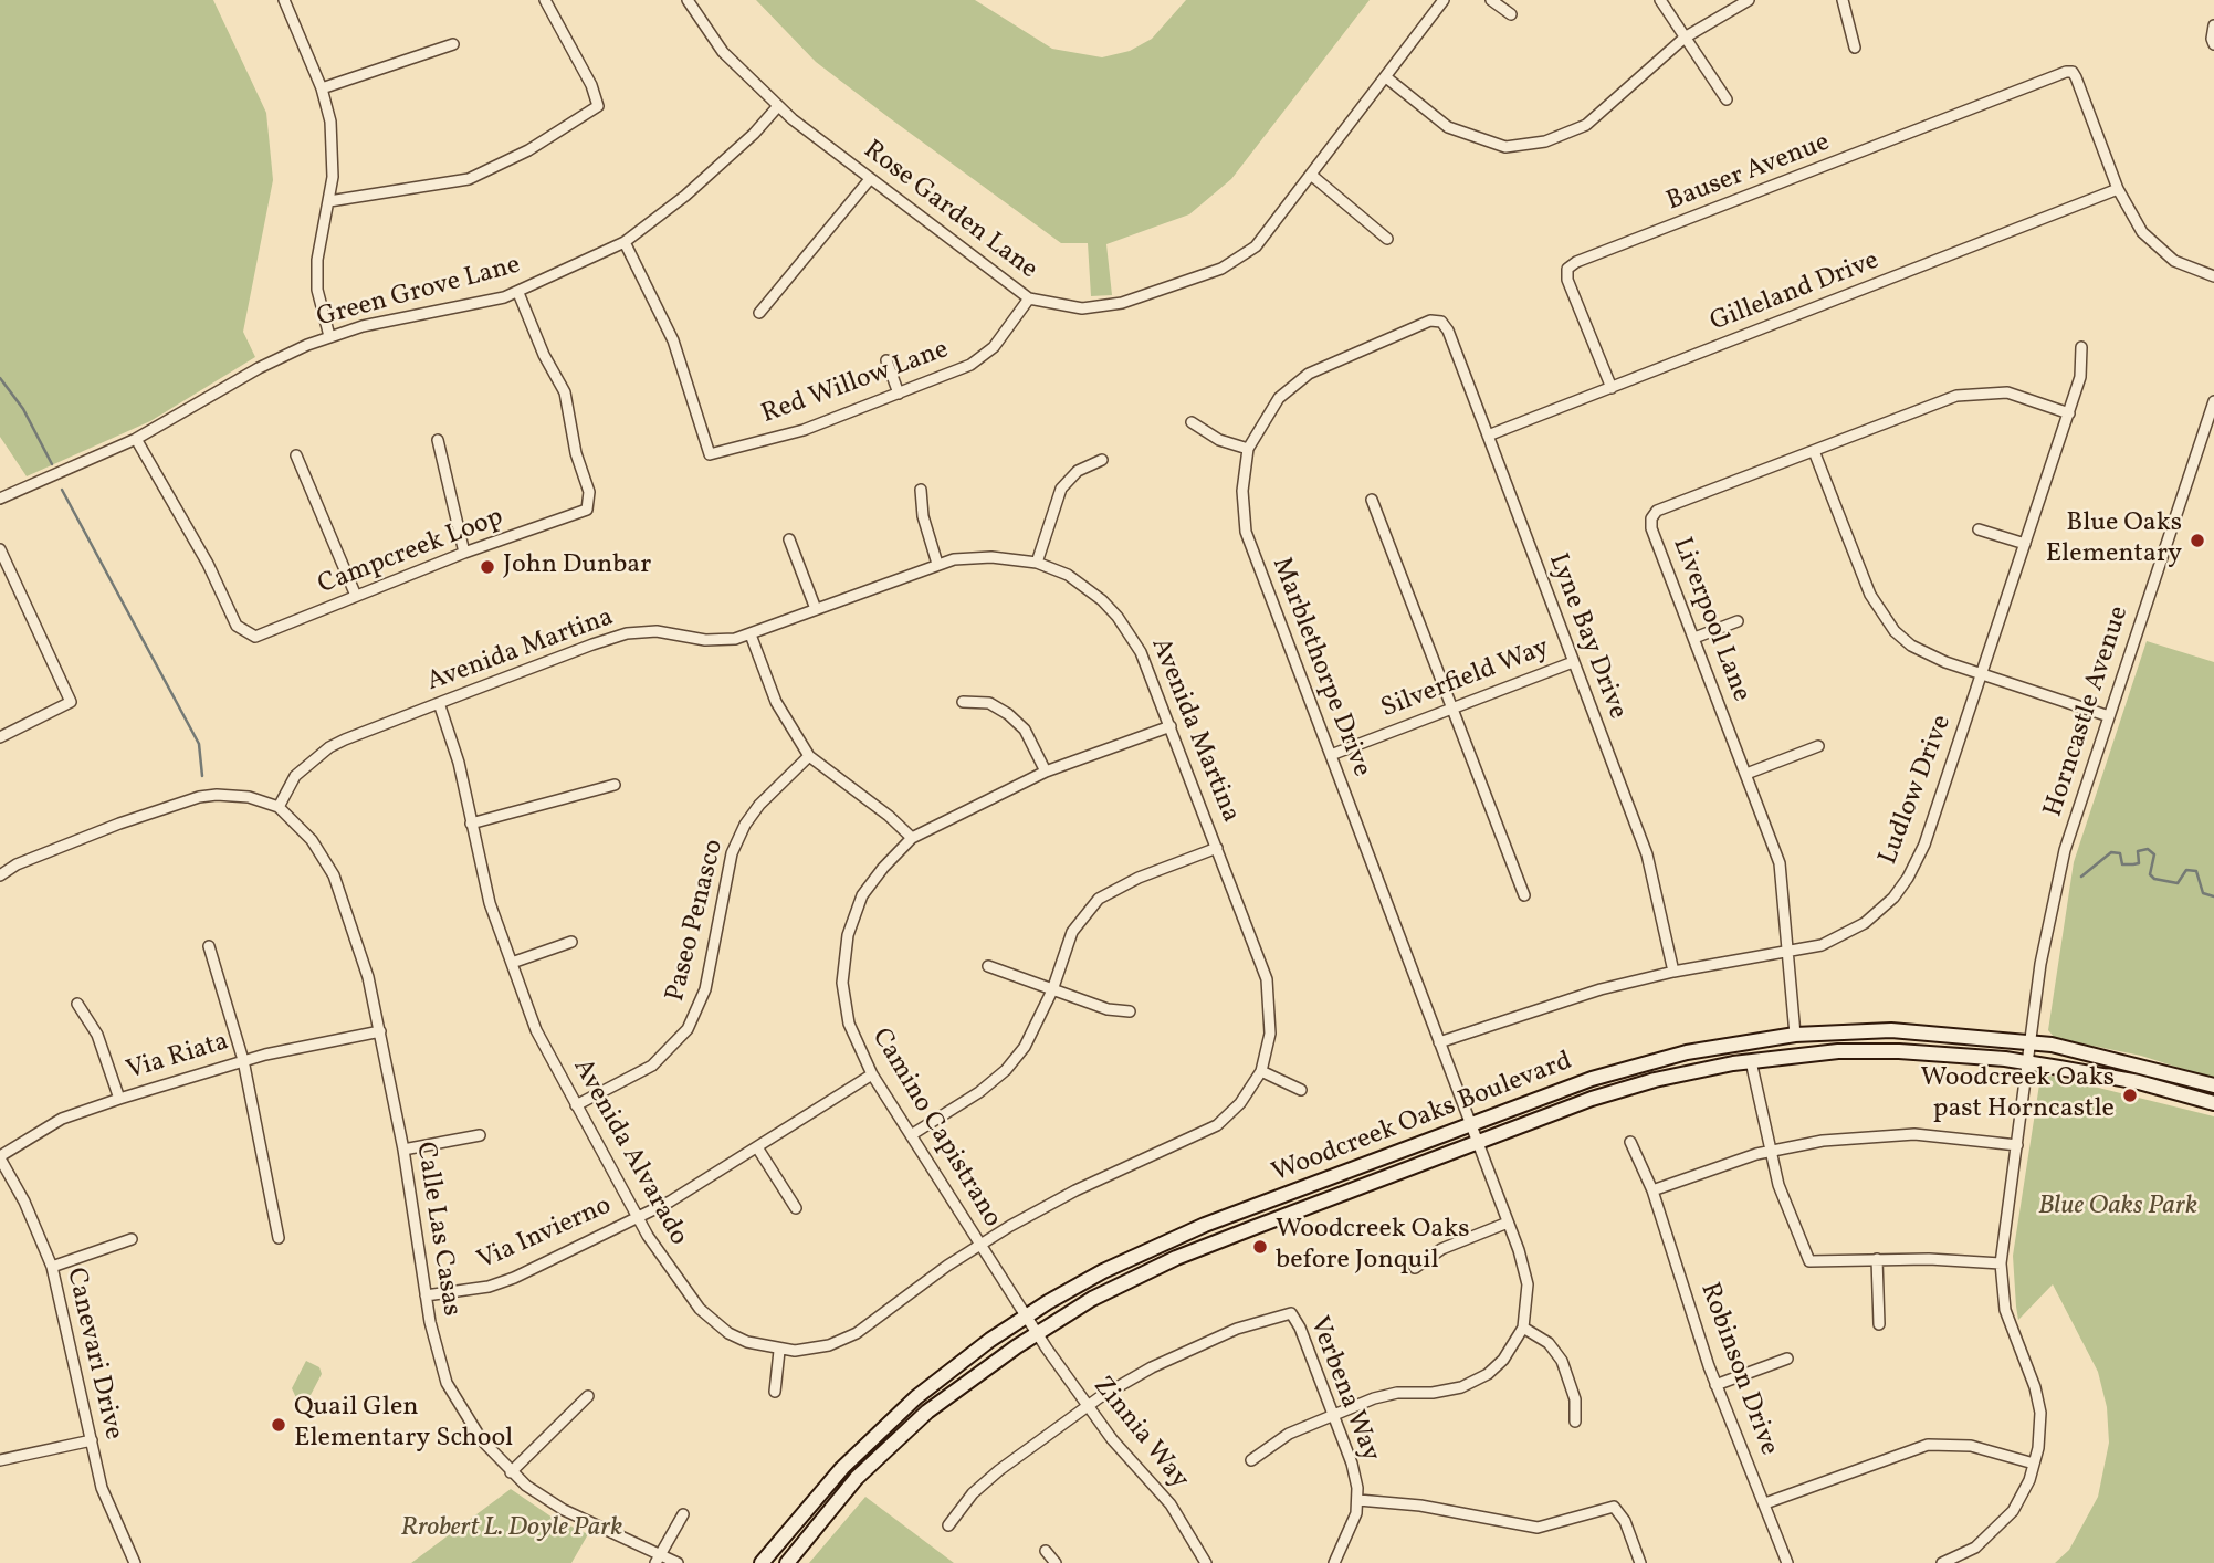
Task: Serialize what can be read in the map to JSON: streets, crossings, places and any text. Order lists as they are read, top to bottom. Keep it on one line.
{"streets":{"main road":["Woodcreek Oaks Boulevard"],"street":["Bauser Avenue","Rose Garden Lane","Green Grove Lane","Gilleland Drive","Red Willow Lane","Campcreek Loop","Liverpool Lane","Lyne Bay Drive","Avenida Martina","Marblethorpe Drive","Silverfield Way","Horncastle Avenue","Ludlow Drive","Paseo Penasco","Via Riata","Camino Capistrano","Avenida Alvarado","Calle Las Casas","Via Invierno","Canevari Drive","Robinson Drive","Verbena Way","Zinnia Way"]},"crossings":[["Bauser Avenue","Gilleland Drive"],["Rose Garden Lane","Green Grove Lane"],["Rose Garden Lane","Red Willow Lane"],["Green Grove Lane","Red Willow Lane"],["Green Grove Lane","Campcreek Loop"],["Gilleland Drive","Lyne Bay Drive"],["Liverpool Lane","Ludlow Drive"],["Liverpool Lane","Woodcreek Oaks Boulevard"],["Lyne Bay Drive","Marblethorpe Drive"],["Lyne Bay Drive","Silverfield Way"],["Lyne Bay Drive","Ludlow Drive"],["Avenida Martina","Camino Capistrano"],["Avenida Martina","Avenida Alvarado"],["Avenida Martina","Calle Las Casas"],["Marblethorpe Drive","Silverfield Way"],["Marblethorpe Drive","Ludlow Drive"],["Marblethorpe Drive","Woodcreek Oaks Boulevard"],["Horncastle Avenue","Woodcreek Oaks Boulevard"],["Paseo Penasco","Avenida Alvarado"],["Via Riata","Calle Las Casas"],["Via Riata","Canevari Drive"],["Woodcreek Oaks Boulevard","Camino Capistrano"],["Woodcreek Oaks Boulevard","Zinnia Way"],["Camino Capistrano","Avenida Alvarado"],["Camino Capistrano","Via Invierno"],["Camino Capistrano","Zinnia Way"],["Avenida Alvarado","Via Invierno"],["Calle Las Casas","Via Invierno"],["Verbena Way","Zinnia Way"]],"parks":["Blue Oaks Park","Rrobert L. Doyle Park"],"places":["Blue Oaks Elementary","John Dunbar","Woodcreek Oaks past Horncastle","Woodcreek Oaks before Jonquil","Quail Glen Elementary School"]}
